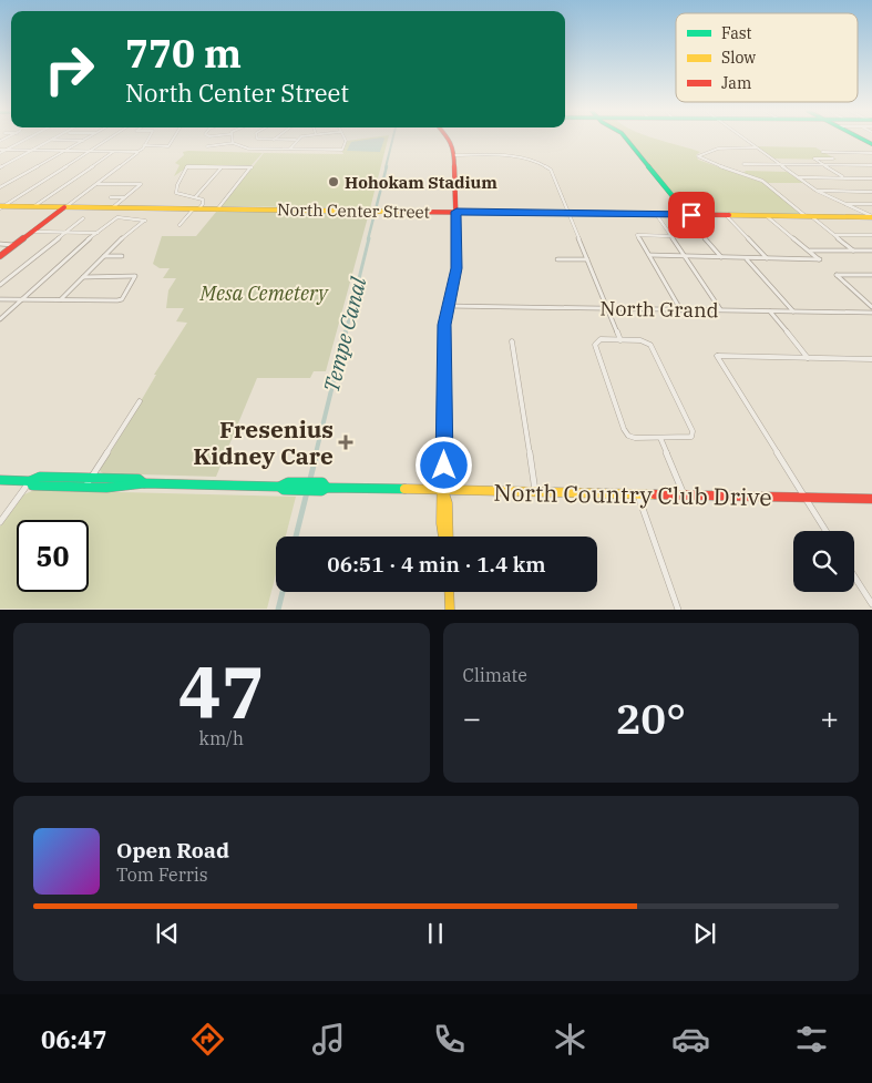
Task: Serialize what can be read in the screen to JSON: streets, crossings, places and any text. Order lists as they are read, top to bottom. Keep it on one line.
{"streets":{"main road":["North Center Street","North Country Club Drive"],"street":["North Grand"]},"water":["Tempe Canal"],"parks":["Mesa Cemetery"],"places":{"other":["Hohokam Stadium"],"health":["Fresenius Kidney Care"]},"legend":["Fast","Slow","Jam"],"page":{"turn":["770 m","North Center Street"],"limit":"50","trip":"06:51 · 4 min · 1.4 km","tile":[["47","km/h"],"Climate"],"heat":["−","20°","+"],"song":["Open Road","Tom Ferris"],"tabs":"06:47"}}
